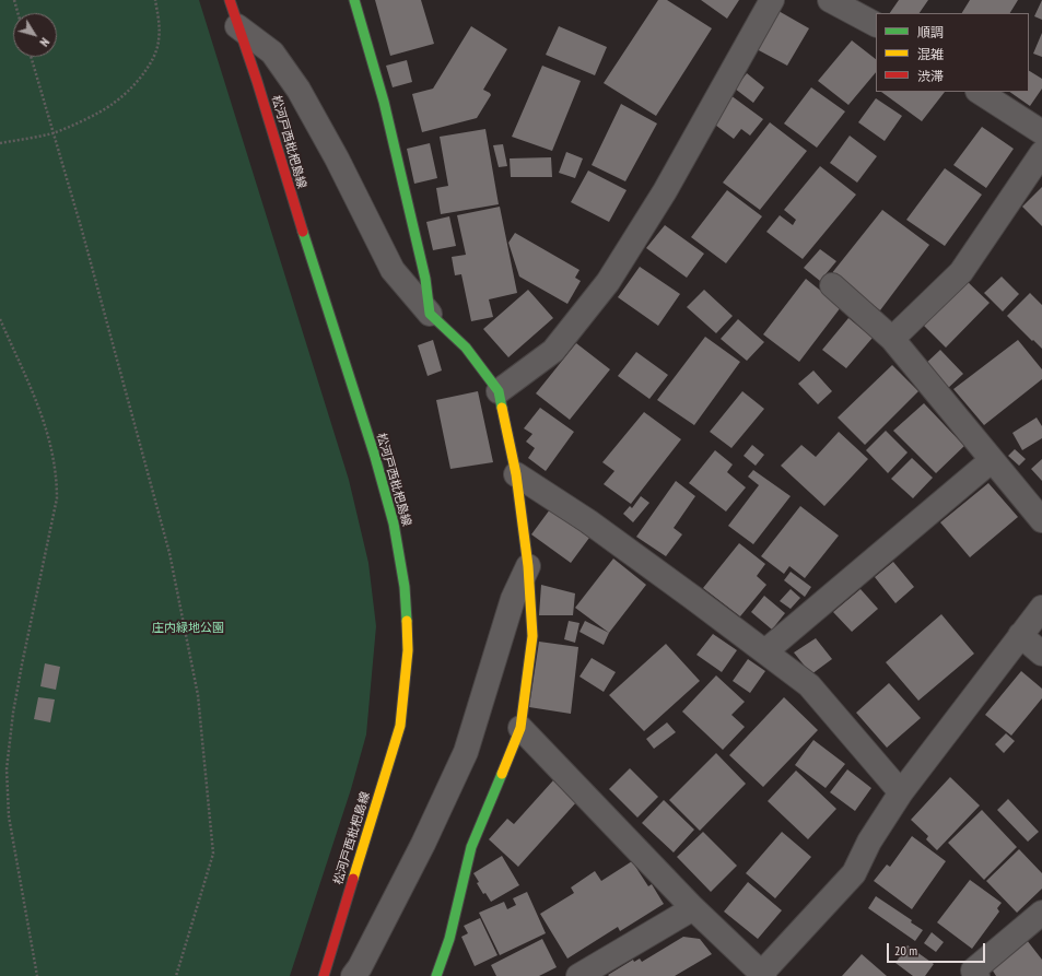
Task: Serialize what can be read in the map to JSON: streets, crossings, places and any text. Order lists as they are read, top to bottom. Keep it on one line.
{"streets":{"street":["松河戸西枇杷島線"]},"parks":["庄内緑地公園"],"legend":["順調","混雑","渋滞"],"scale_bar":"20 m","north":"bottom right"}
